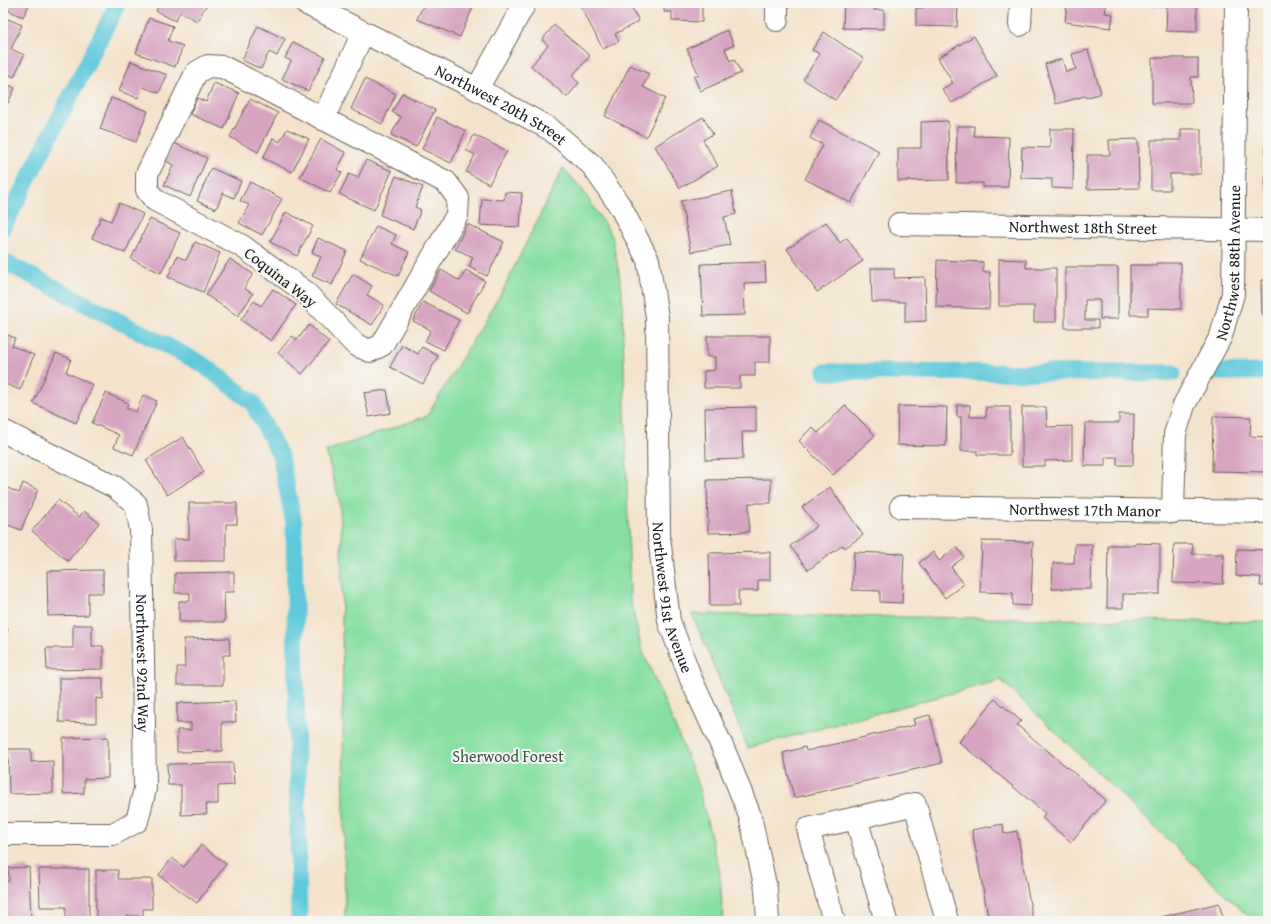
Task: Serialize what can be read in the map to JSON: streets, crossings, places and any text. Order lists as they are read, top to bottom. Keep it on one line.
{"streets":{"street":["Northwest 20th Street","Northwest 18th Street","Northwest 88th Avenue","Coquina Way","Northwest 17th Manor","Northwest 91st Avenue","Northwest 92nd Way"]},"crossings":[["Northwest 20th Street","Northwest 91st Avenue"],["Northwest 18th Street","Northwest 88th Avenue"],["Northwest 88th Avenue","Northwest 17th Manor"]],"parks":["Sherwood Forest"]}
